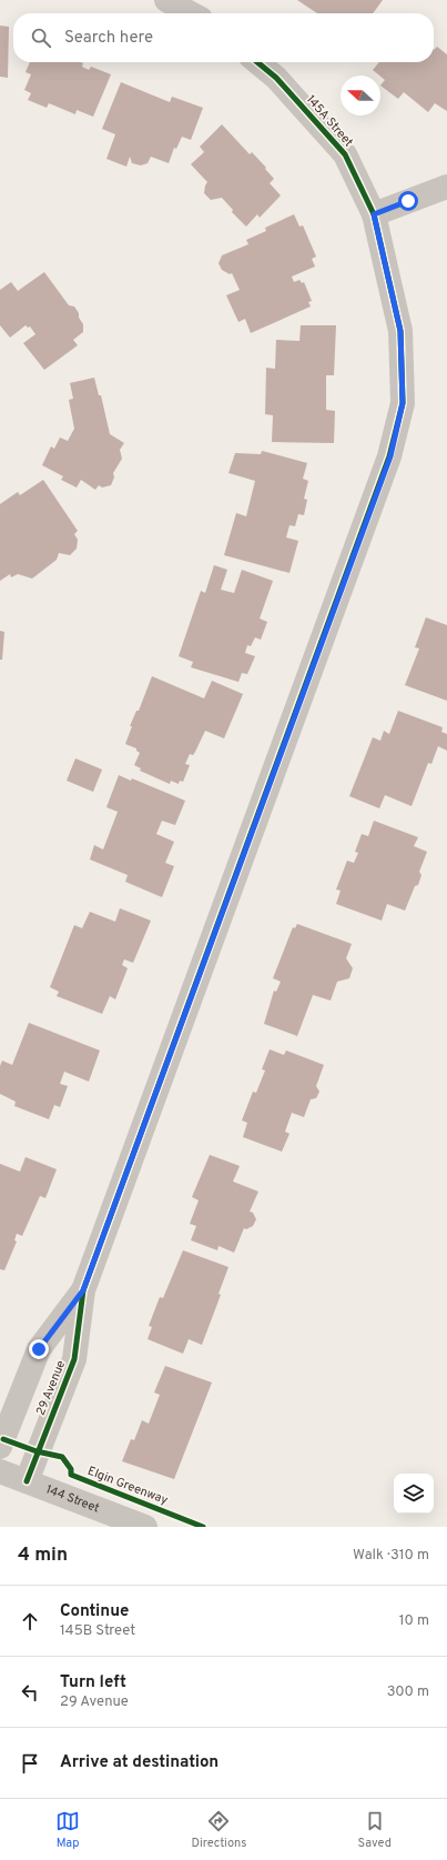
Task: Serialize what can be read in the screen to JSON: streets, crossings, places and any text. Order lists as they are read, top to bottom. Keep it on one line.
{"streets":{"street":["145A Street","29 Avenue","144 Street"],"cycle path":["Elgin Greenway"]},"crossings":[["145A Street","29 Avenue"],["29 Avenue","144 Street"]],"north":"left","page":{"search":"Search here","heading":["4 min","Walk · 310 m"],"list":[["Continue","145B Street","10 m"],["Turn left","29 Avenue","300 m"],"Arrive at destination"],"nav":["Map","Directions","Saved"]}}
